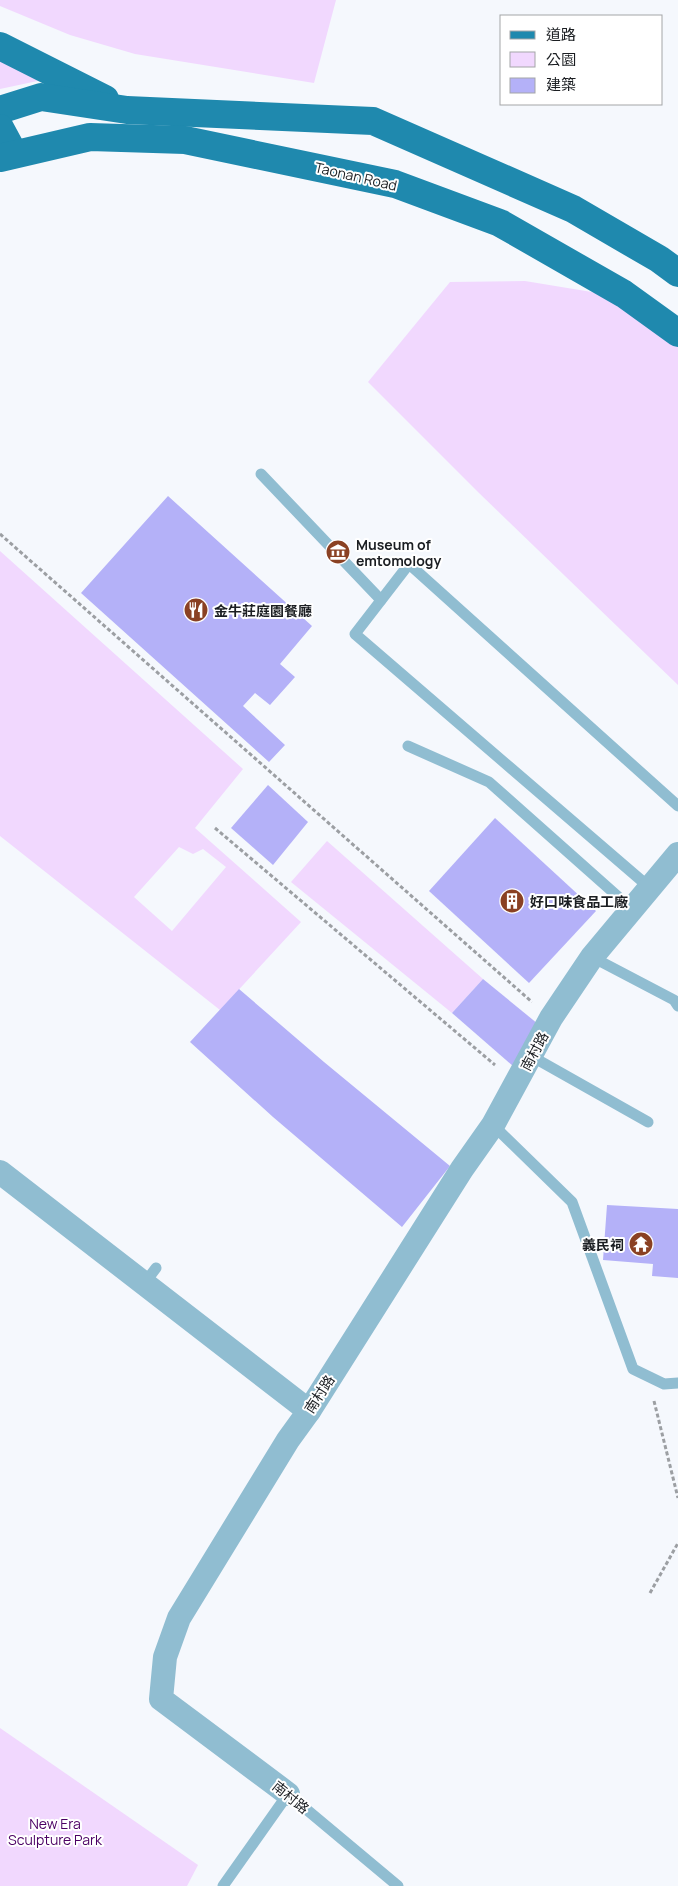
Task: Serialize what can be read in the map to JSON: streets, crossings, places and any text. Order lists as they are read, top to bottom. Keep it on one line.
{"streets":{"main road":["Taonan Road"],"street":["南村路"]},"parks":["New Era Sculpture Park"],"places":{"museum":["Museum of emtomology"],"restaurant":["金牛莊庭園餐廳"],"building":["好口味食品工廠"],"temple":["義民祠"]},"legend":["道路","公園","建築"]}
